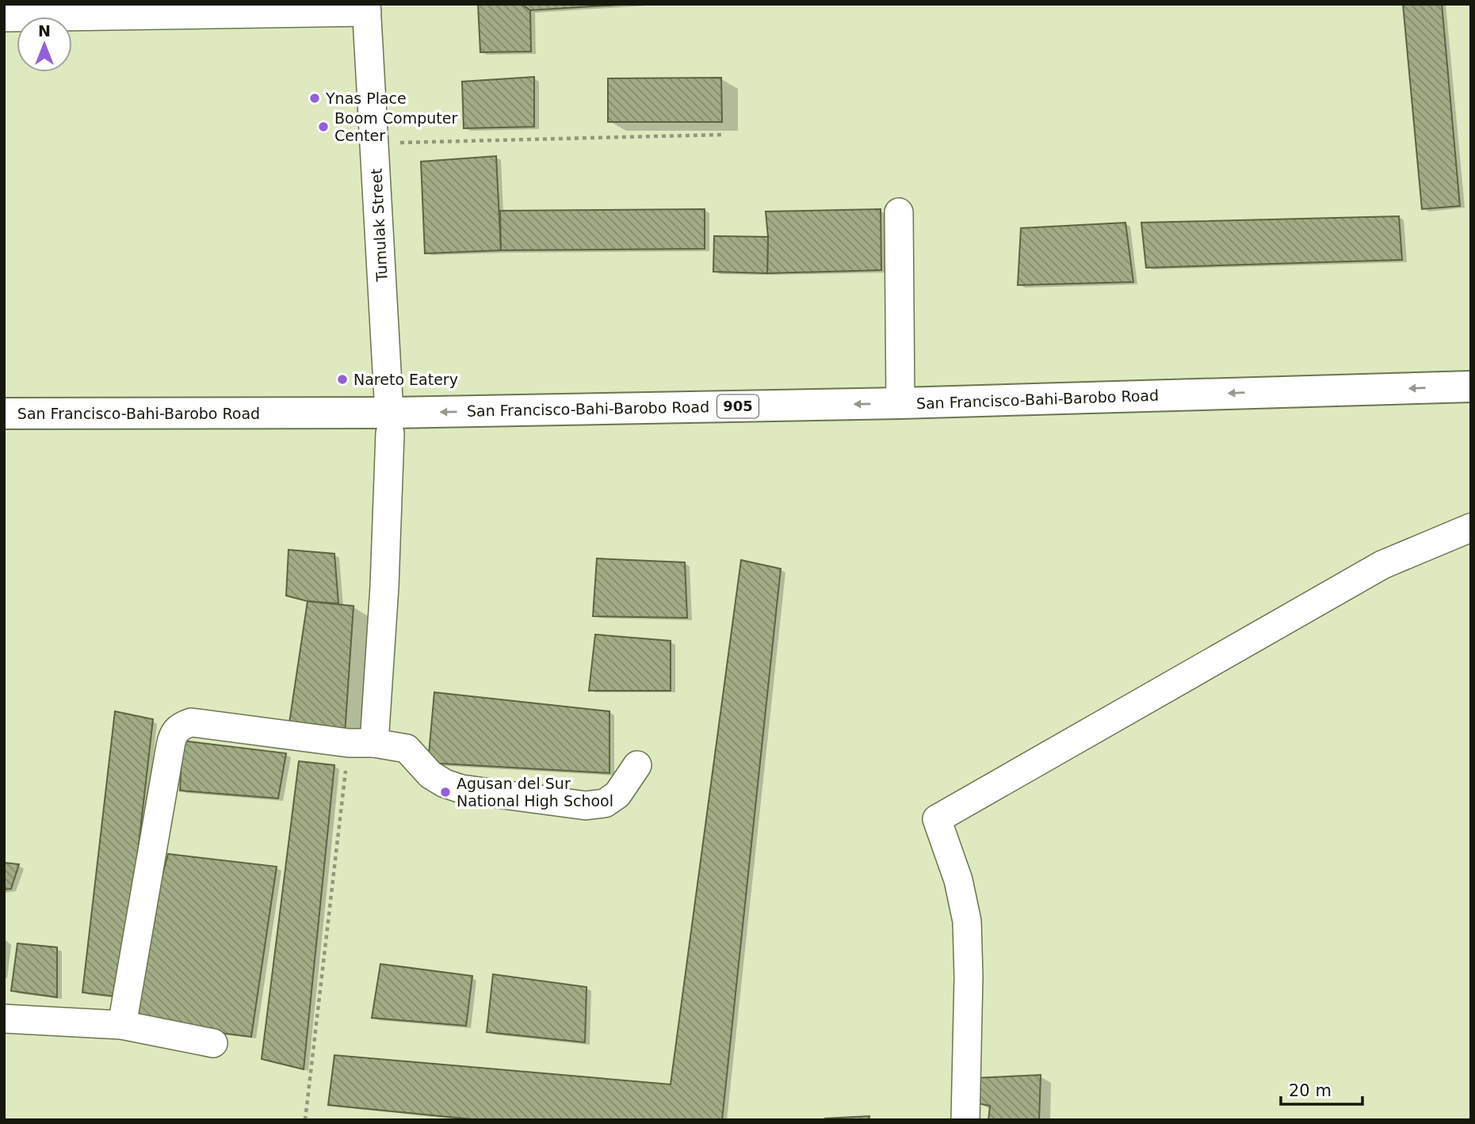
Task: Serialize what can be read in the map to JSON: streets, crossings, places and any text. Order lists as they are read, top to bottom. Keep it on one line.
{"streets":{"main road":["San Francisco-Bahi-Barobo Road","905"],"street":["Tumulak Street"]},"crossings":[["Tumulak Street","San Francisco-Bahi-Barobo Road"]],"places":["Ynas Place","Boom Computer Center","Nareto Eatery","Agusan del Sur National High School"],"scale_bar":"20 m","north":"top"}
